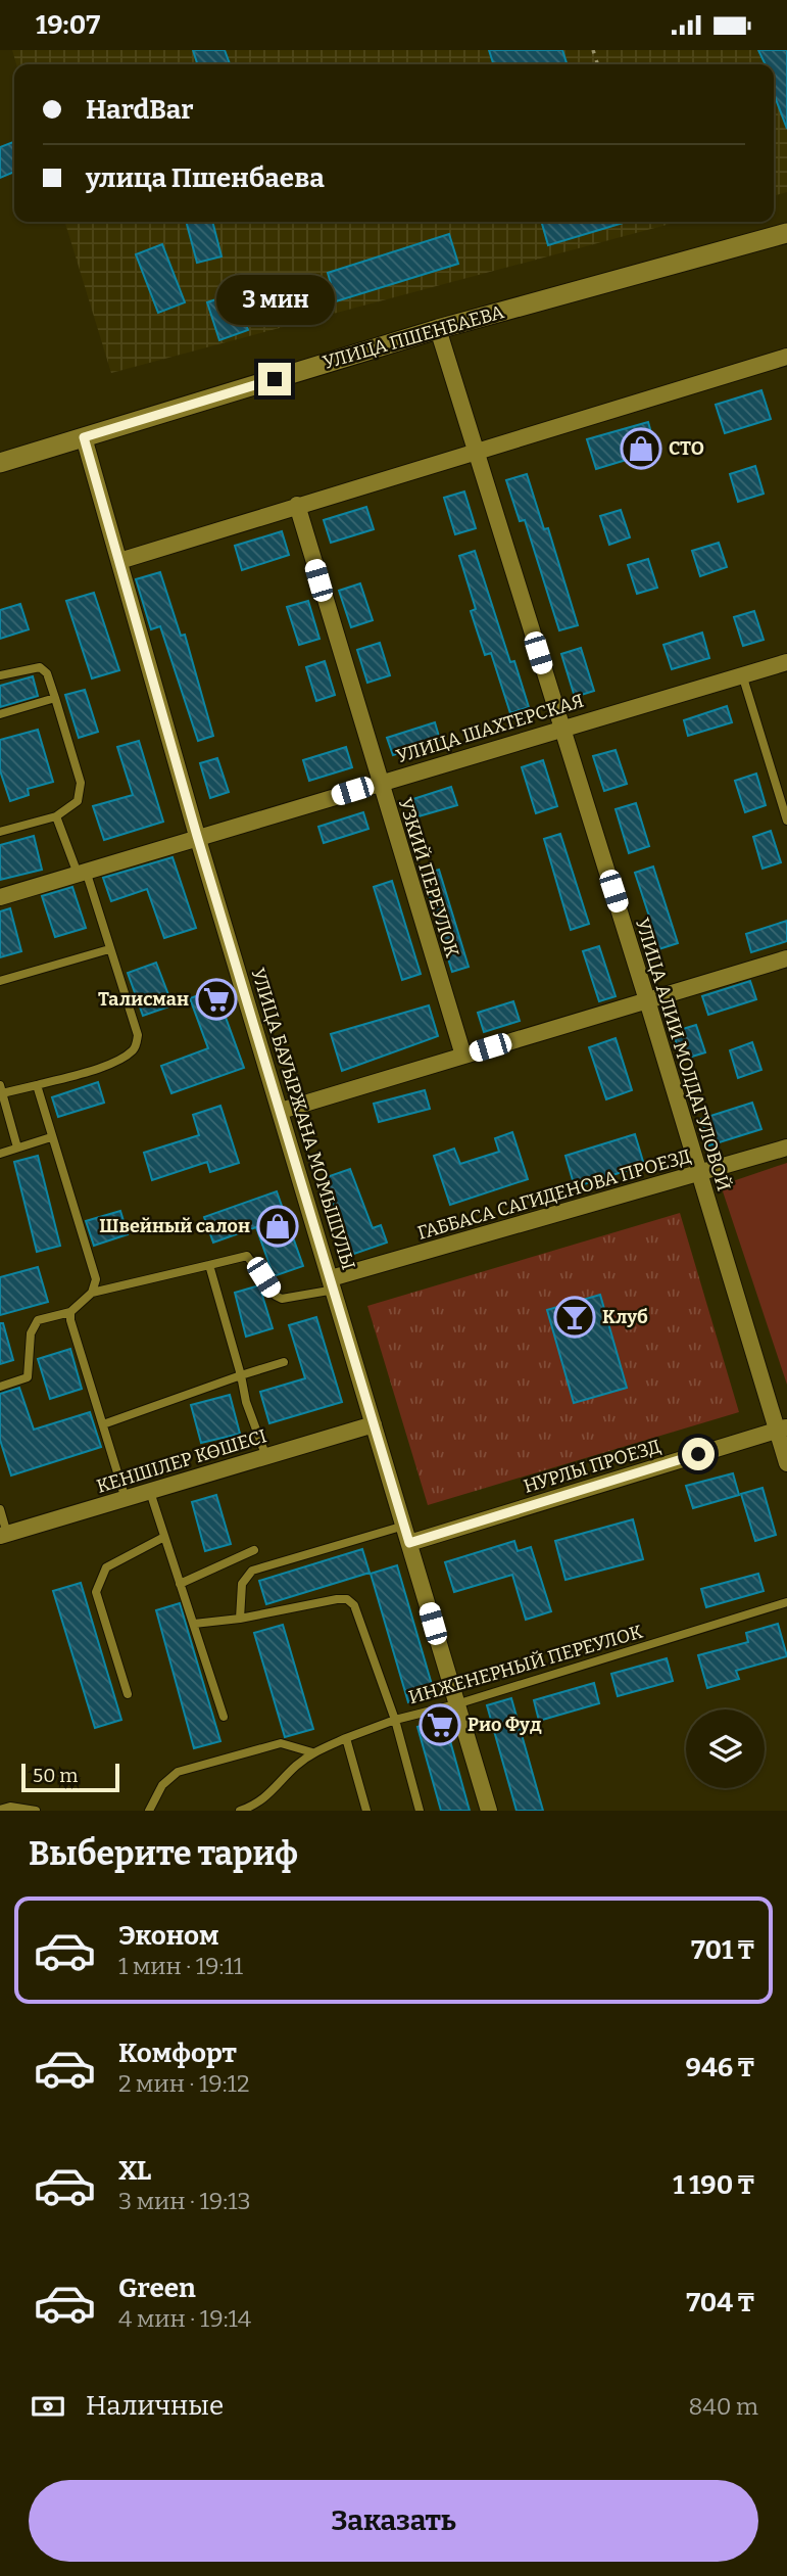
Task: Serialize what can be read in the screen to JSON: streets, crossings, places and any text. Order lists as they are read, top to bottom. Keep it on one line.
{"streets":{"street":["УЛИЦА ПШЕНБАЕВА","УЛИЦА ШАХТЕРСКАЯ","УЗКИЙ ПЕРЕУЛОК","УЛИЦА АЛИИ МОЛДАГУЛОВОЙ","УЛИЦА БАУЫРЖАНА МОМЫШУЛЫ","ГАББАСА САГИДЕНОВА ПРОЕЗД","КЕНШІЛЕР КӨШЕСІ","НУРЛЫ ПРОЕЗД"],"lane":["ИНЖЕНЕРНЫЙ ПЕРЕУЛОК"]},"crossings":[["УЛИЦА ПШЕНБАЕВА","УЛИЦА АЛИИ МОЛДАГУЛОВОЙ"],["УЛИЦА ПШЕНБАЕВА","УЛИЦА БАУЫРЖАНА МОМЫШУЛЫ"],["УЛИЦА ШАХТЕРСКАЯ","УЗКИЙ ПЕРЕУЛОК"],["УЛИЦА ШАХТЕРСКАЯ","УЛИЦА АЛИИ МОЛДАГУЛОВОЙ"],["УЛИЦА ШАХТЕРСКАЯ","УЛИЦА БАУЫРЖАНА МОМЫШУЛЫ"],["УЛИЦА АЛИИ МОЛДАГУЛОВОЙ","ГАББАСА САГИДЕНОВА ПРОЕЗД"],["УЛИЦА АЛИИ МОЛДАГУЛОВОЙ","НУРЛЫ ПРОЕЗД"],["УЛИЦА БАУЫРЖАНА МОМЫШУЛЫ","ГАББАСА САГИДЕНОВА ПРОЕЗД"],["УЛИЦА БАУЫРЖАНА МОМЫШУЛЫ","КЕНШІЛЕР КӨШЕСІ"],["УЛИЦА БАУЫРЖАНА МОМЫШУЛЫ","НУРЛЫ ПРОЕЗД"],["УЛИЦА БАУЫРЖАНА МОМЫШУЛЫ","ИНЖЕНЕРНЫЙ ПЕРЕУЛОК"]],"places":{"shop":["СТО","Швейный салон"],"supermarket":["Талисман","Рио Фуд"],"bar":["Клуб"]},"scale_bar":"50 m","page":{"status":"19:07","banner":["HardBar","улица Пшенбаева"],"bubble":"3 мин","scale":"50 m","heading":"Выберите тариф","list":[{"name":"Эконом","note":"1 мин · 19:11","value":"701 ₸"},{"name":"Комфорт","note":"2 мин · 19:12","value":"946 ₸"},{"name":"XL","note":"3 мин · 19:13","value":"1 190 ₸"},{"name":"Green","note":"4 мин · 19:14","value":"704 ₸"}],"pay":["Наличные","840 m"],"buttons":"Заказать"}}
